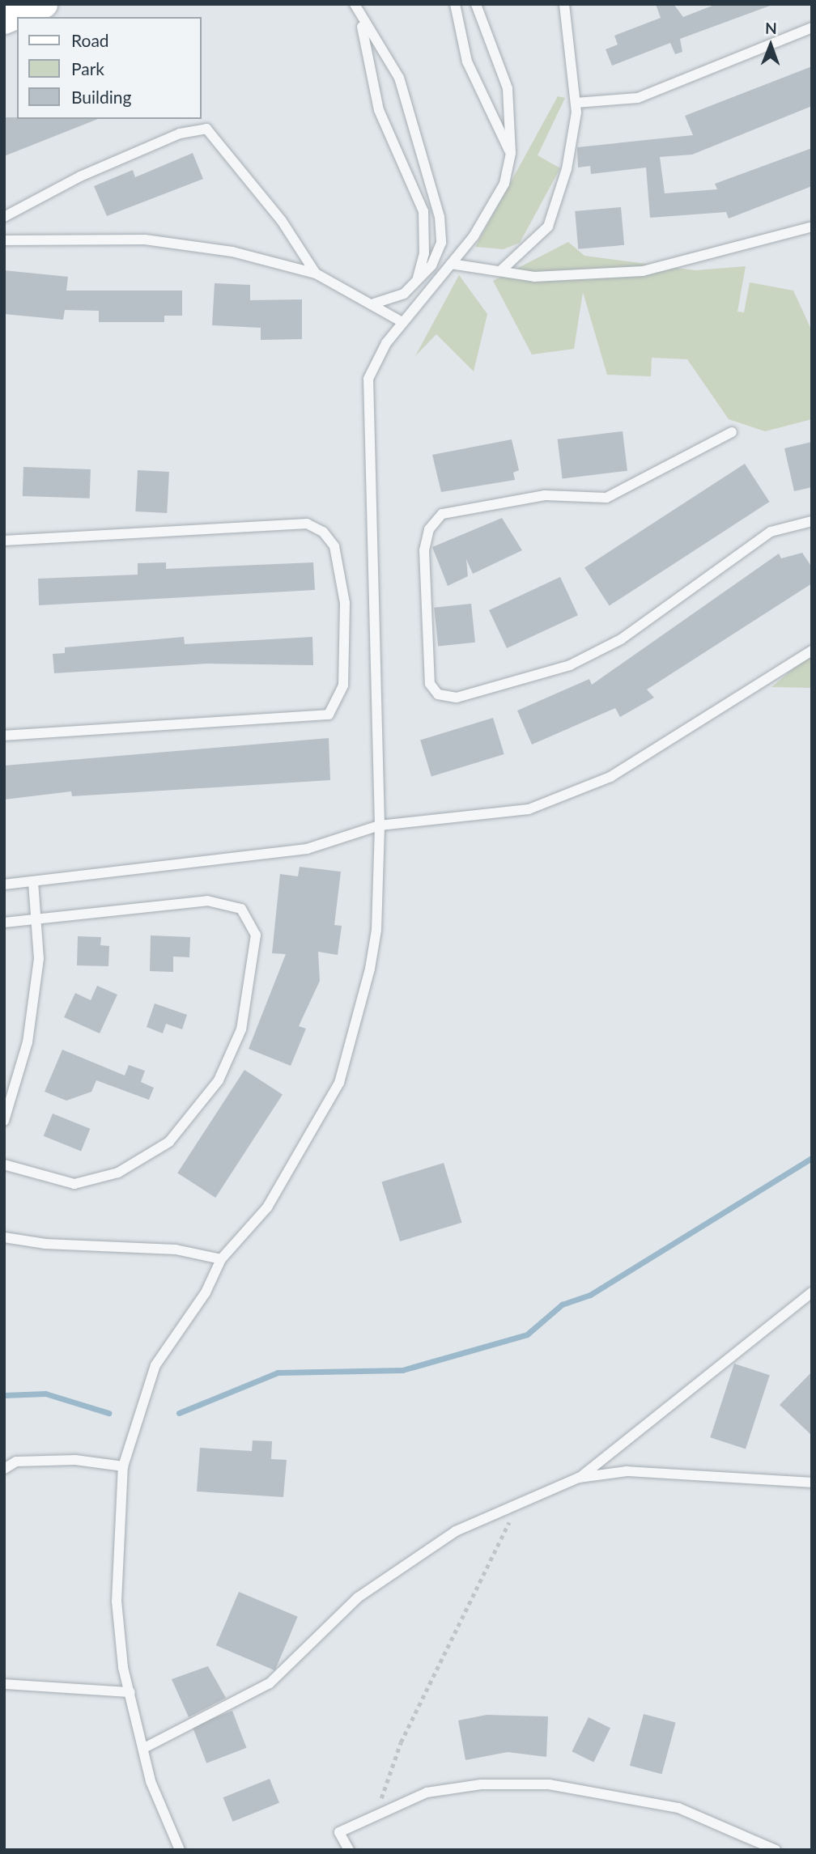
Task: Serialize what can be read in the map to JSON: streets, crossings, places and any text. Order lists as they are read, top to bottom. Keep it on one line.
{"legend":["Road","Park","Building"],"north":"top"}
